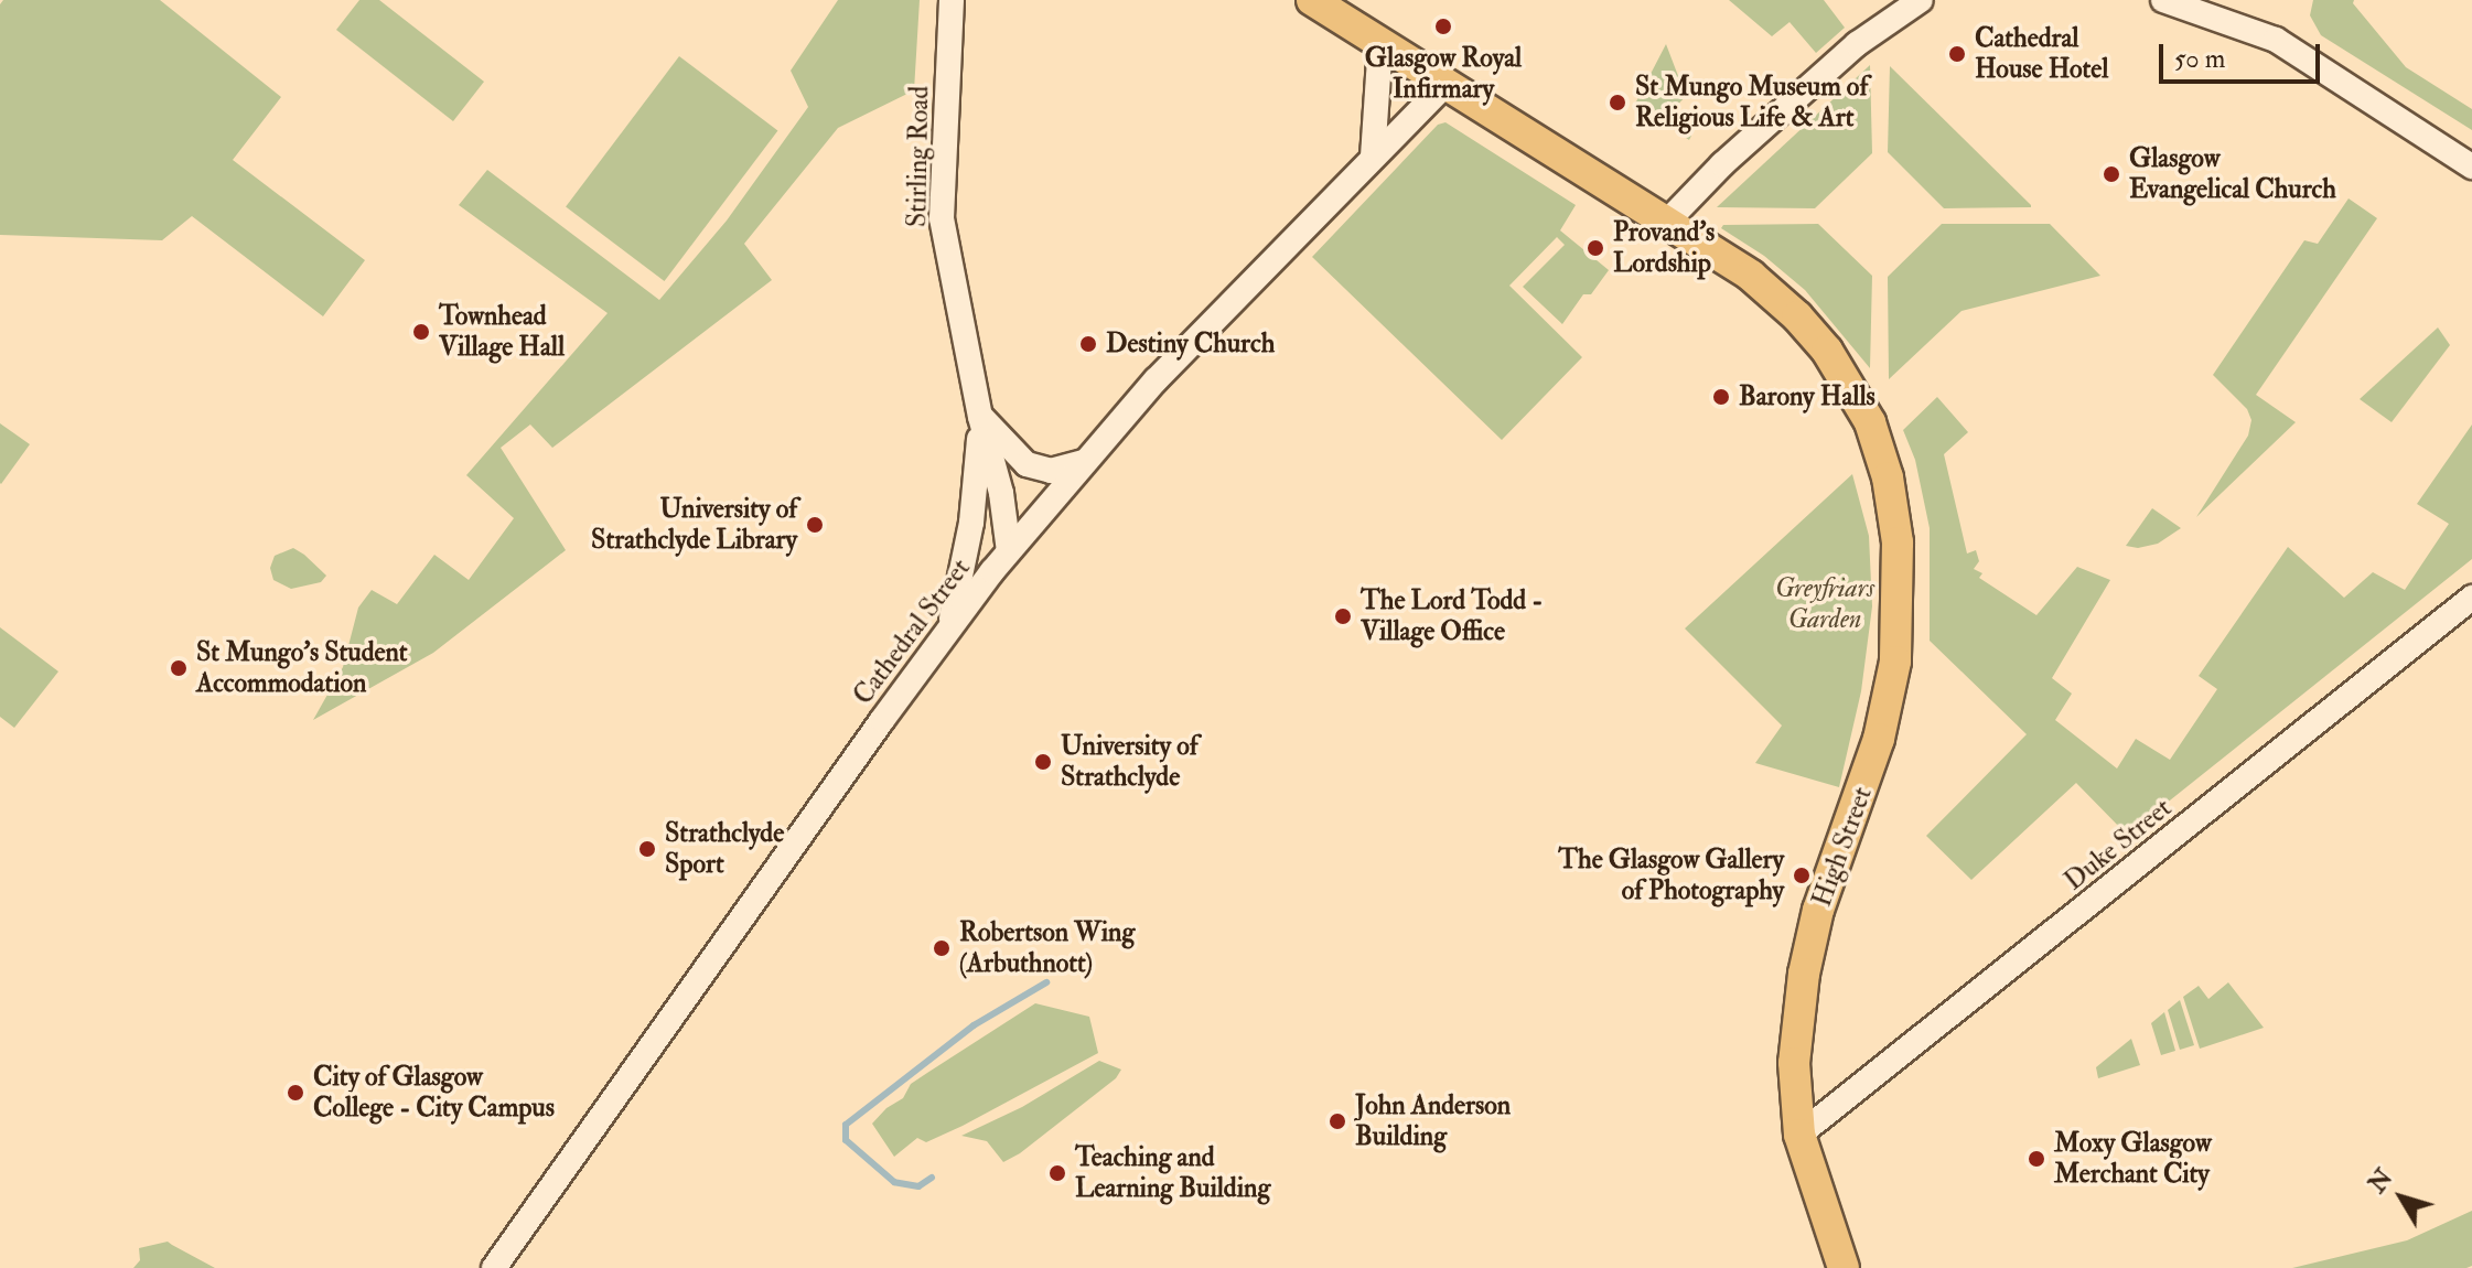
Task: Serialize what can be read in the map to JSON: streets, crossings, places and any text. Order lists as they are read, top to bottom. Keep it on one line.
{"streets":{"main road":["High Street"],"street":["Stirling Road","Cathedral Street","Duke Street"]},"crossings":[["Stirling Road","Cathedral Street"],["Cathedral Street","High Street"],["Duke Street","High Street"]],"parks":["Greyfriars Garden"],"places":["Glasgow Royal Infirmary","Cathedral House Hotel","St Mungo Museum of Religious Life & Art","Glasgow Evangelical Church","Provand's Lordship","Townhead Village Hall","Destiny Church","Barony Halls","University of Strathclyde Library","The Lord Todd - Village Office","St Mungo's Student Accommodation","University of Strathclyde","Strathclyde Sport","The Glasgow Gallery of Photography","Robertson Wing (Arbuthnott)","City of Glasgow College - City Campus","John Anderson Building","Moxy Glasgow Merchant City","Teaching and Learning Building"],"scale_bar":"50 m","north":"top left"}
